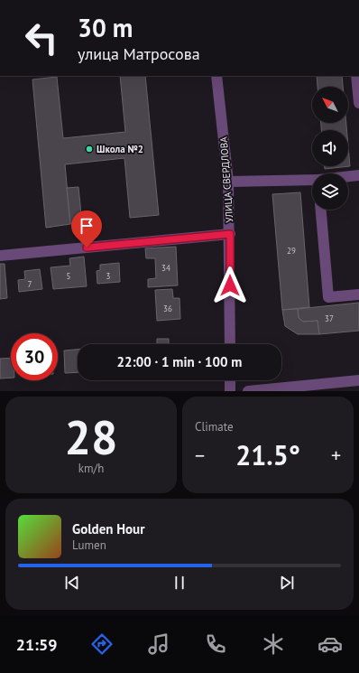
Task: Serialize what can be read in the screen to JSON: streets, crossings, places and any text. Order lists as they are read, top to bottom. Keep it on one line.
{"streets":{"street":["УЛИЦА СВЕРДЛОВА"]},"places":["Школа №2"],"house_numbers":["29","34","5","3","7","36","37"],"north":"top left","page":{"turn":["30 m","улица Матросова"],"limit":"30","trip":"22:00 · 1 min · 100 m","tile":[["28","km/h"],"Climate"],"heat":["−","21.5°","+"],"song":["Golden Hour","Lumen"],"tabs":"21:59"}}
